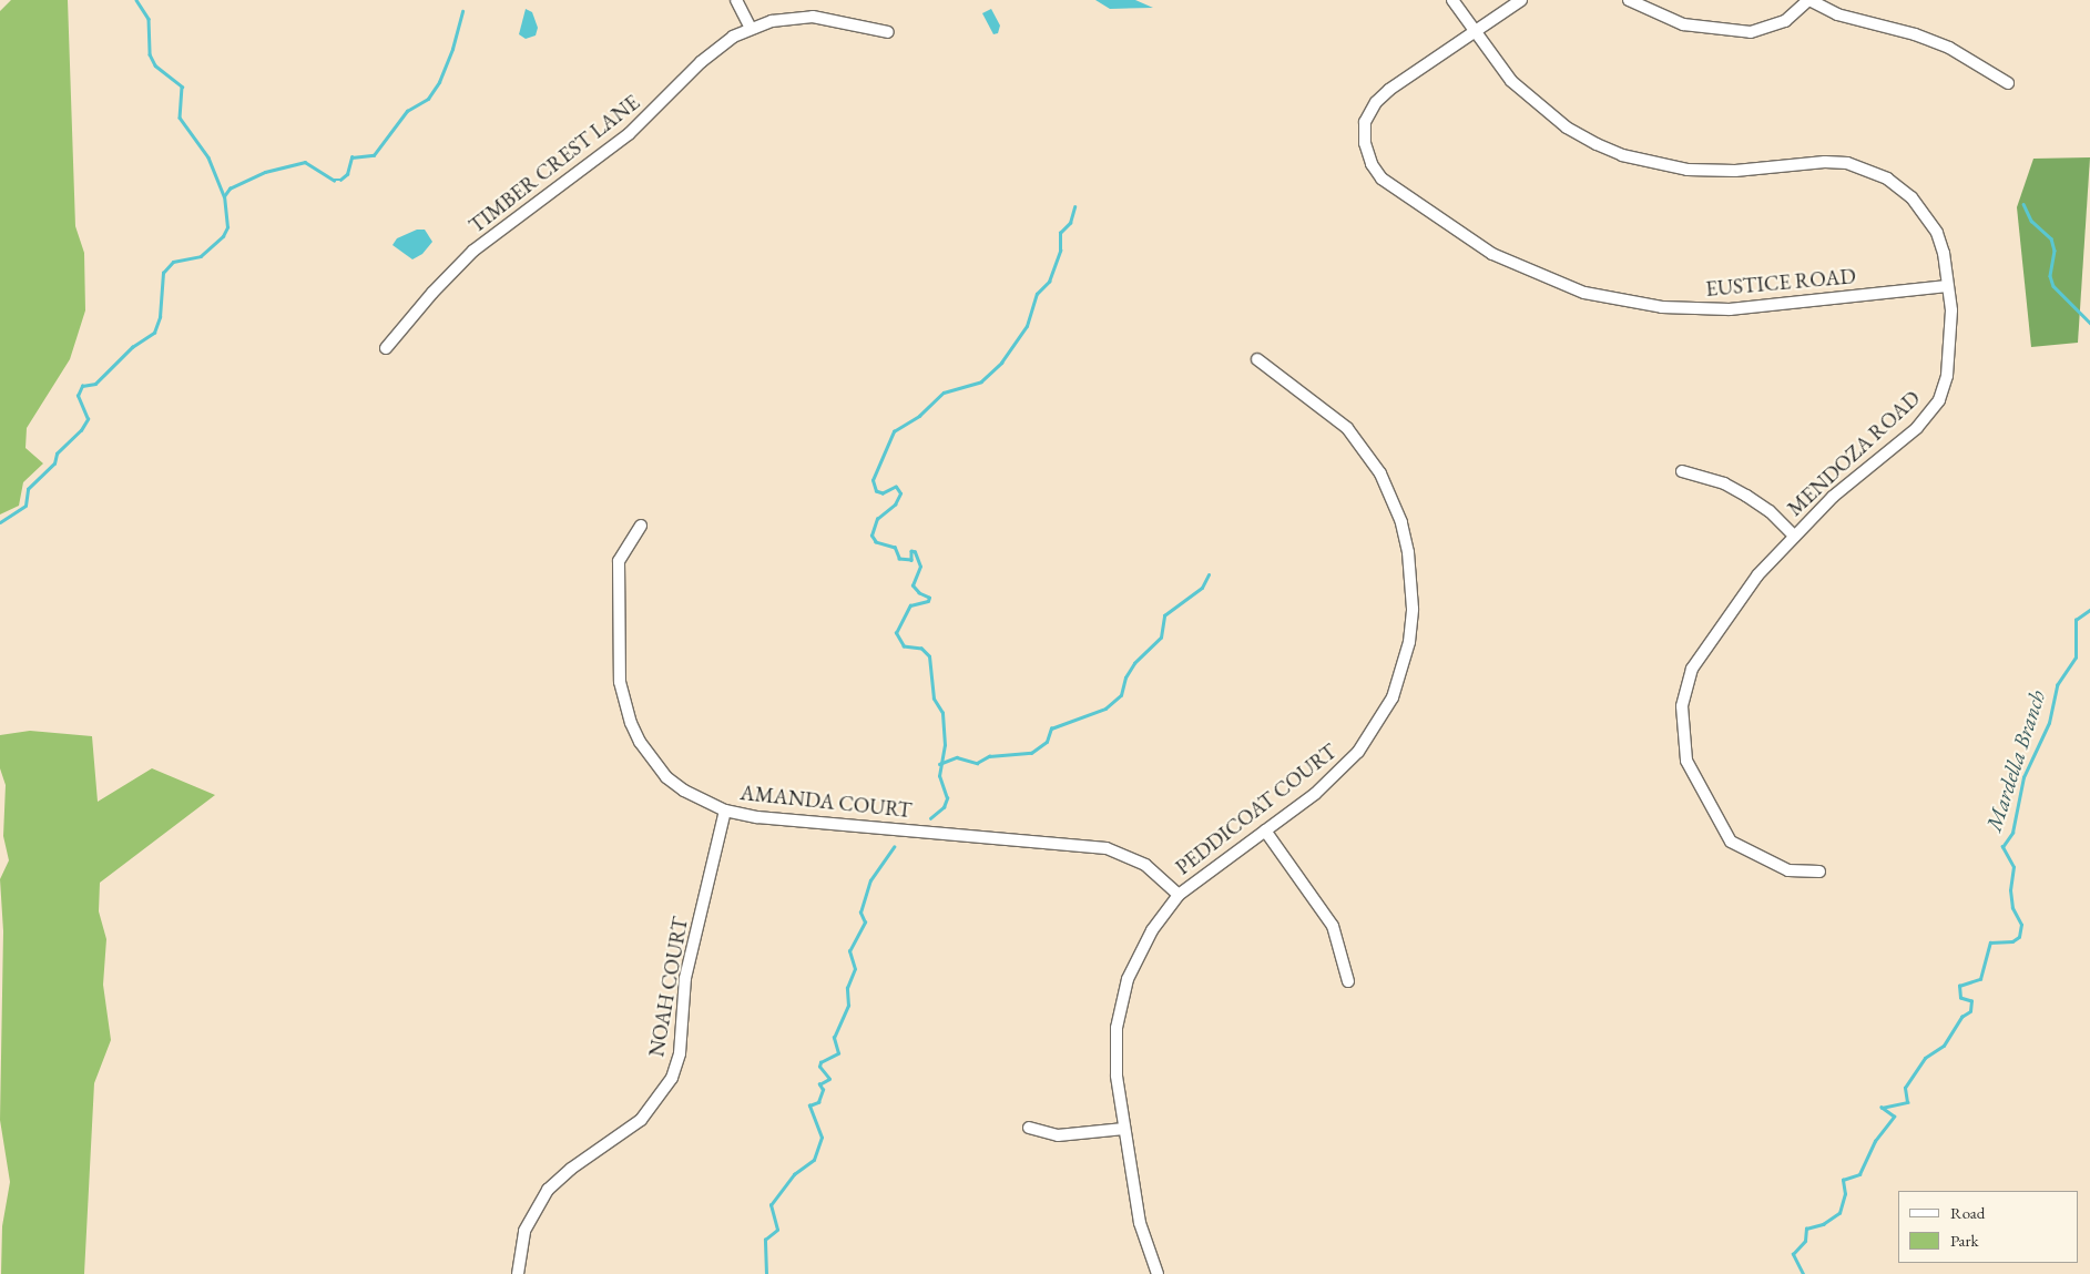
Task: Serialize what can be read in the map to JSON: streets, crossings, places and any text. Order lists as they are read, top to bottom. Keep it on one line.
{"streets":{"street":["TIMBER CREST LANE","EUSTICE ROAD","MENDOZA ROAD","AMANDA COURT","PEDDICOAT COURT","NOAH COURT"]},"crossings":[["EUSTICE ROAD","MENDOZA ROAD"],["AMANDA COURT","PEDDICOAT COURT"],["AMANDA COURT","NOAH COURT"]],"water":["Mardella Branch"],"legend":["Road","Park"]}
